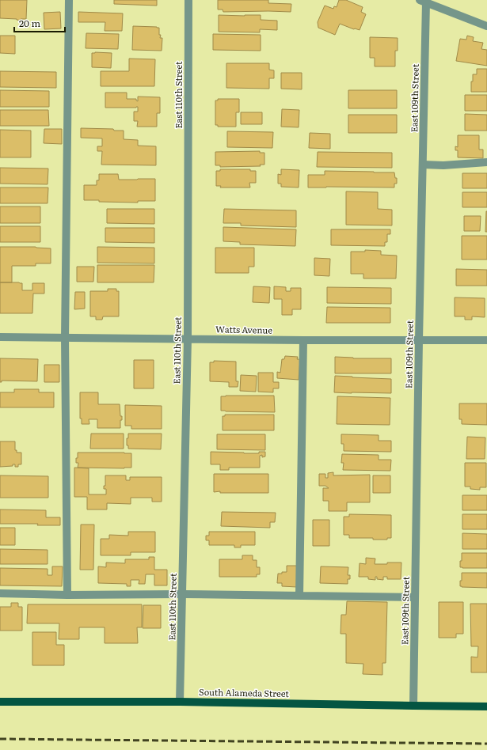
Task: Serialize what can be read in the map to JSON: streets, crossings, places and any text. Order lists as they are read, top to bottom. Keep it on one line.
{"streets":{"main road":["South Alameda Street"],"street":["East 110th Street","East 109th Street","Watts Avenue"]},"crossings":[["East 110th Street","Watts Avenue"],["East 110th Street","South Alameda Street"],["East 109th Street","Watts Avenue"],["East 109th Street","South Alameda Street"]],"scale_bar":"20 m"}
